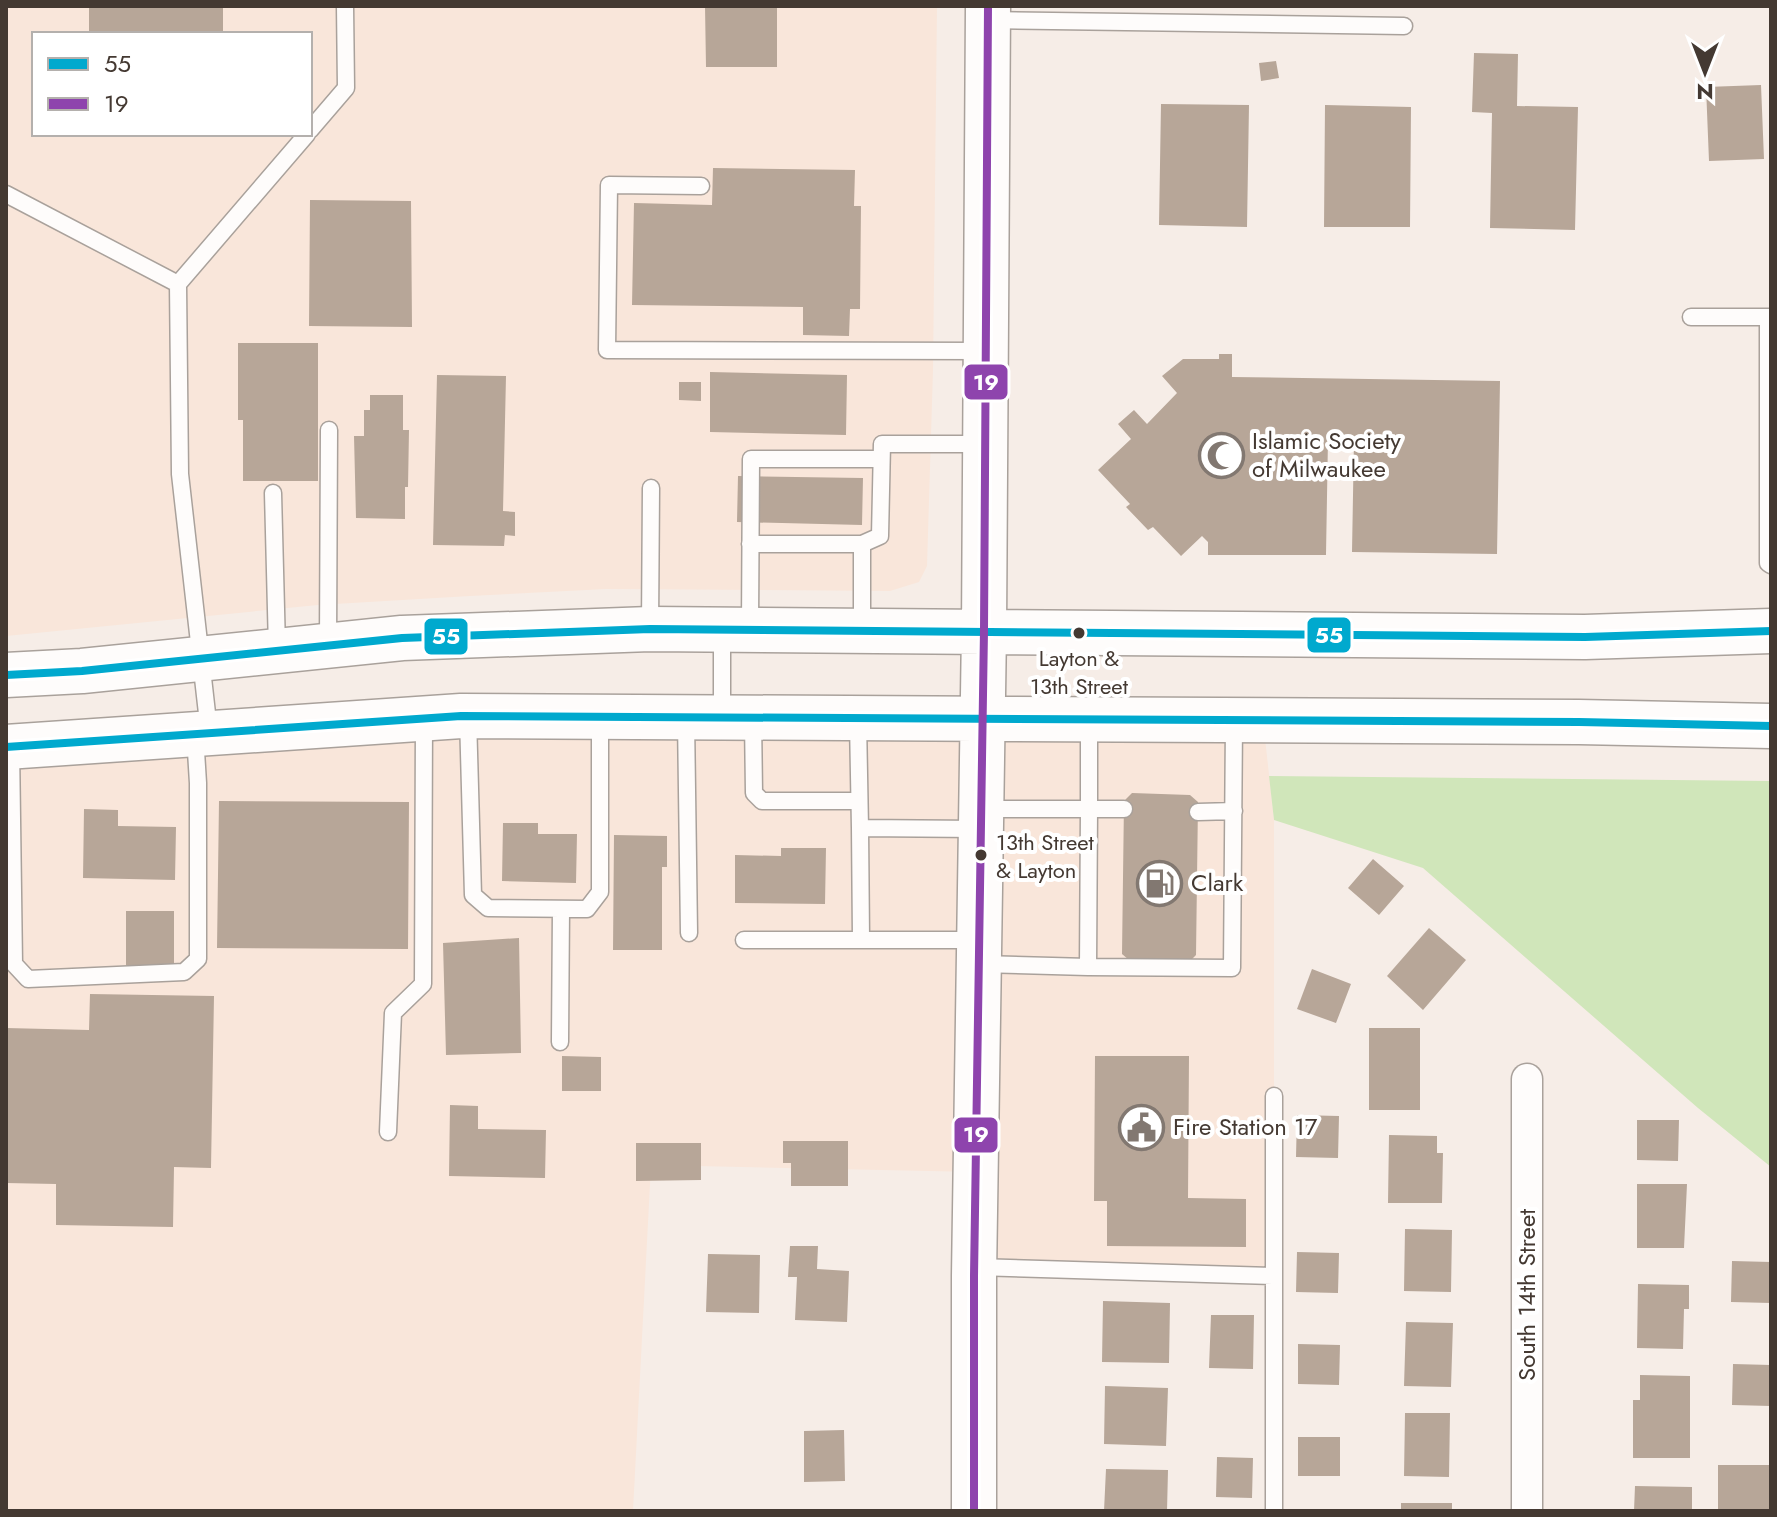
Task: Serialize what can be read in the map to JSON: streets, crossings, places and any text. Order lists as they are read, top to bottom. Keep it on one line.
{"streets":{"street":["South 14th Street"]},"places":{"mosque":["Islamic Society of Milwaukee"],"other":["Layton & 13th Street","13th Street & Layton"],"fuel station":["Clark"],"public building":["Fire Station 17"]},"lines":["transit line 19","transit line 55"],"legend":["55","19"],"north":"bottom"}
